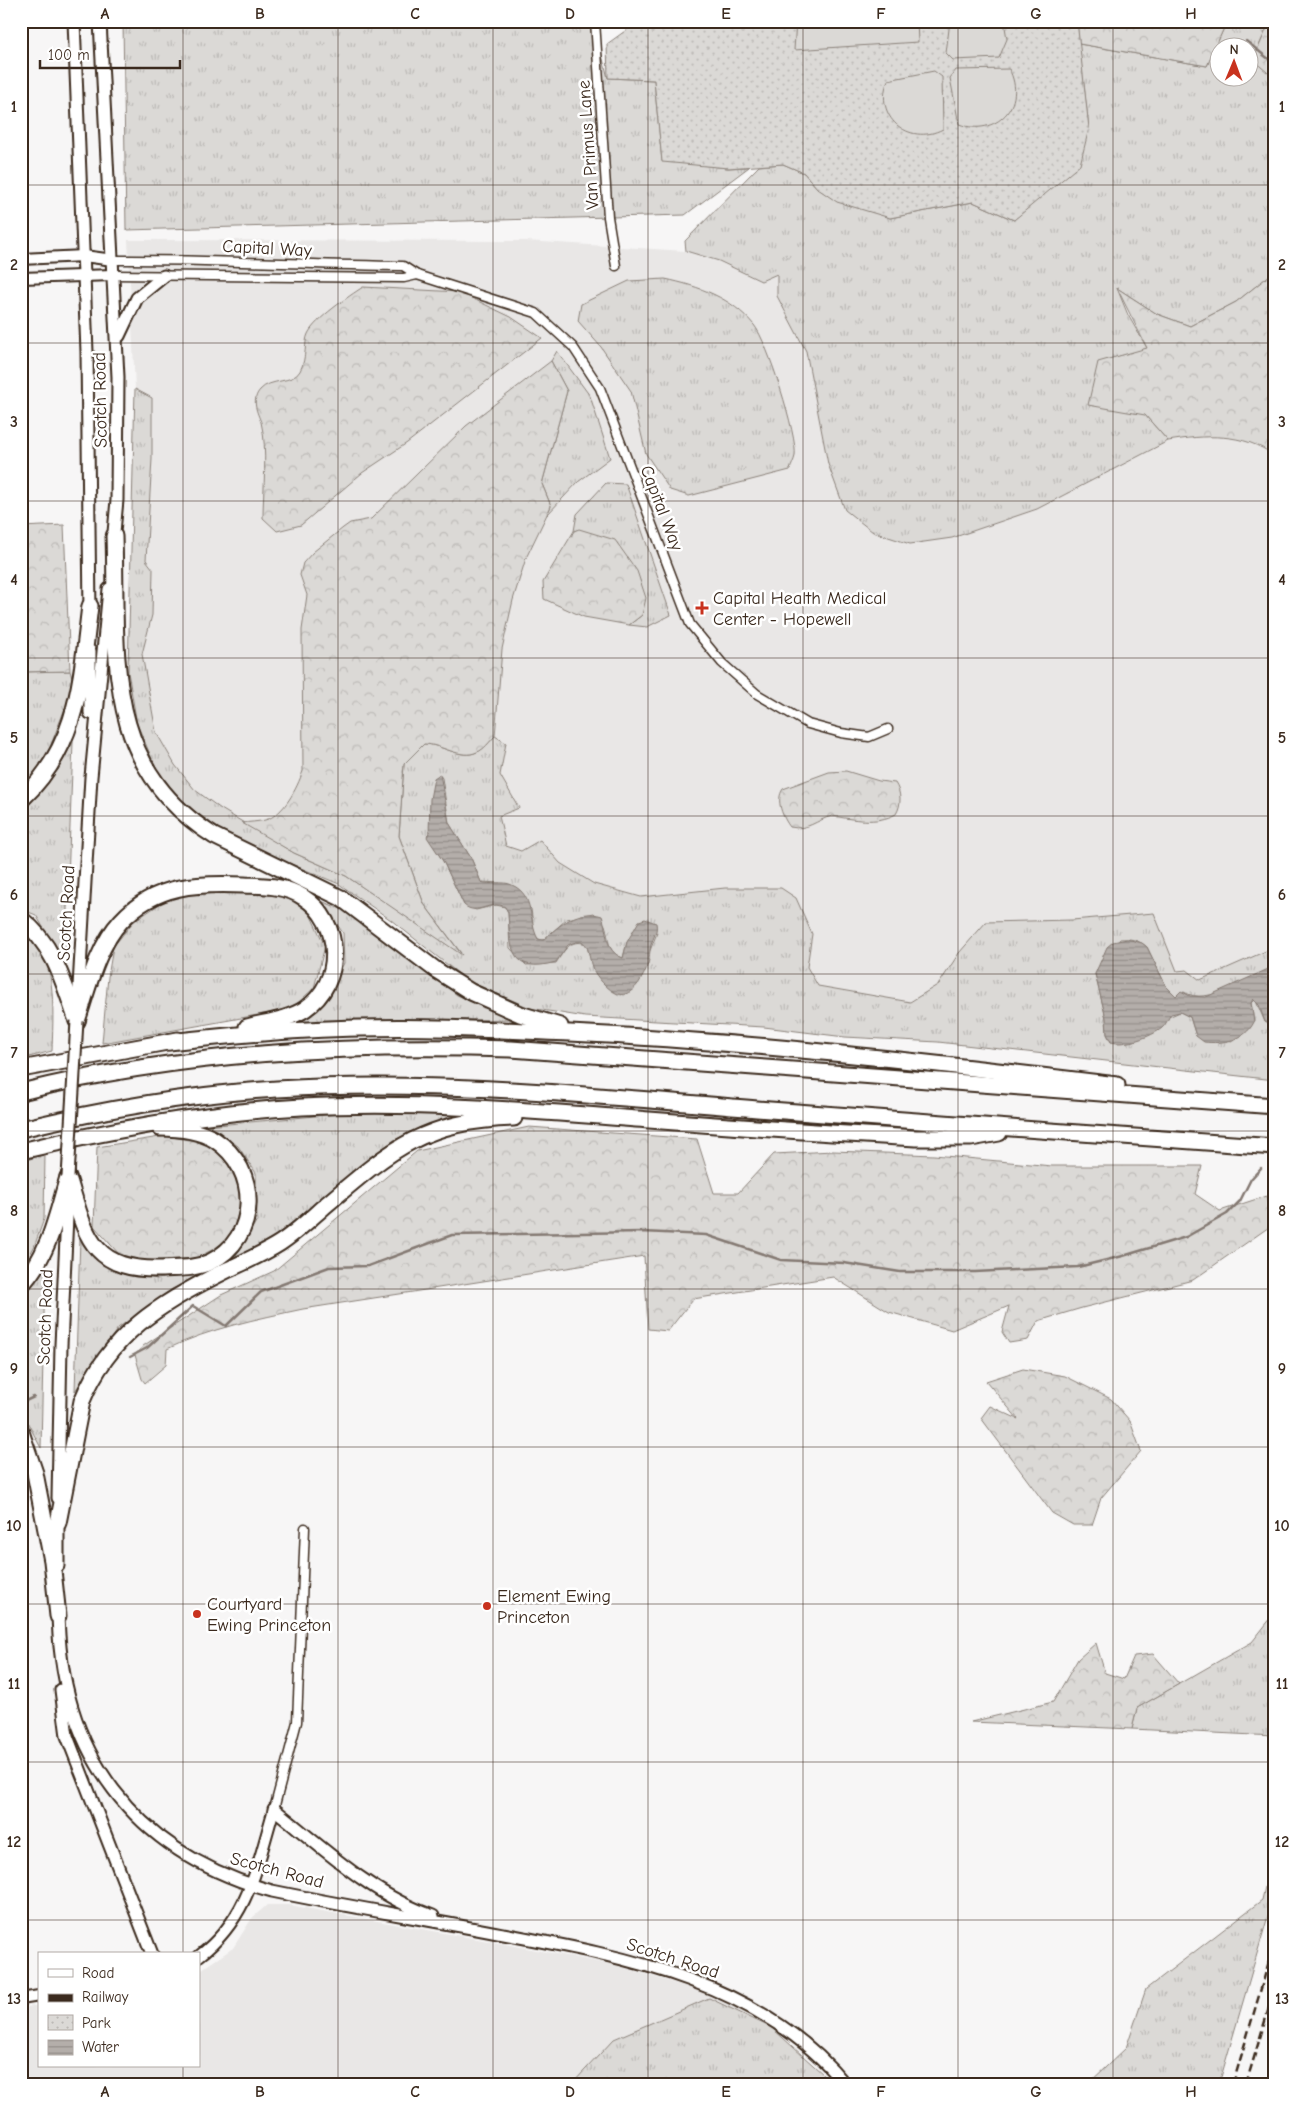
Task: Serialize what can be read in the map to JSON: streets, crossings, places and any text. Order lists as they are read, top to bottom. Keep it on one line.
{"streets":{"main road":["Scotch Road"],"street":["Van Primus Lane","Capital Way"]},"crossings":[["Capital Way","Scotch Road"]],"places":{"health":["Capital Health Medical Center - Hopewell"],"other":["Element Ewing Princeton","Courtyard Ewing Princeton"]},"legend":["Road","Railway","Park","Water"],"scale_bar":"100 m","north":"top","grid":{"columns":["A","B","C","D","E","F","G","H"],"rows":["1","2","3","4","5","6","7","8","9","10","11","12","13"]}}
